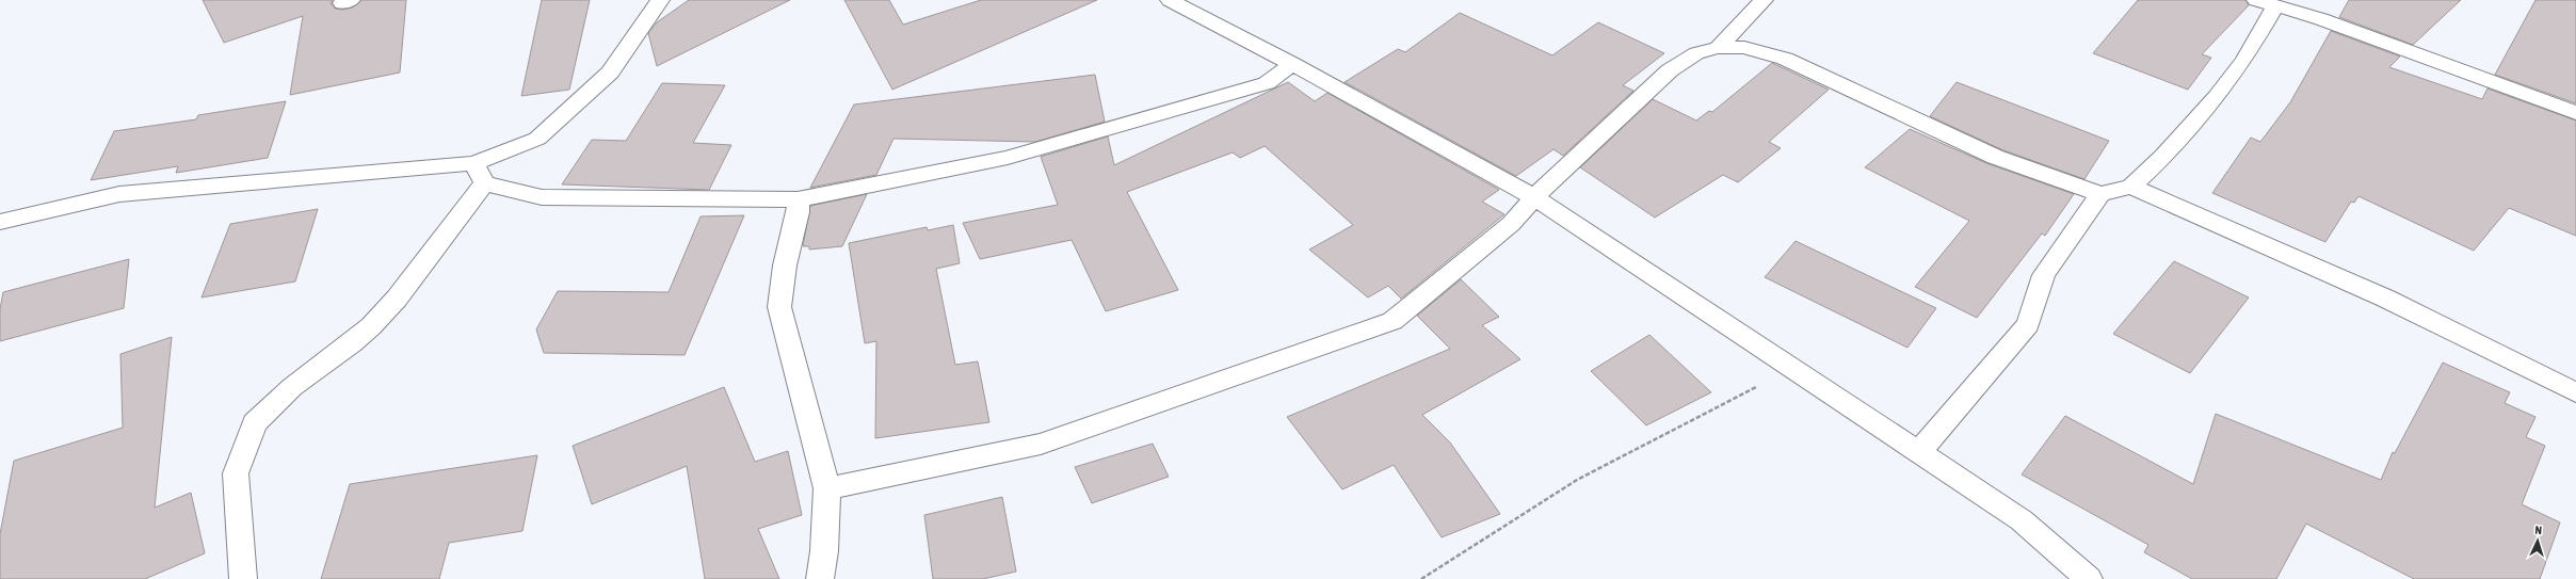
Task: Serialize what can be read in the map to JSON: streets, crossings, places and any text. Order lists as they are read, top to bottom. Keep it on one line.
{"north":"top"}
